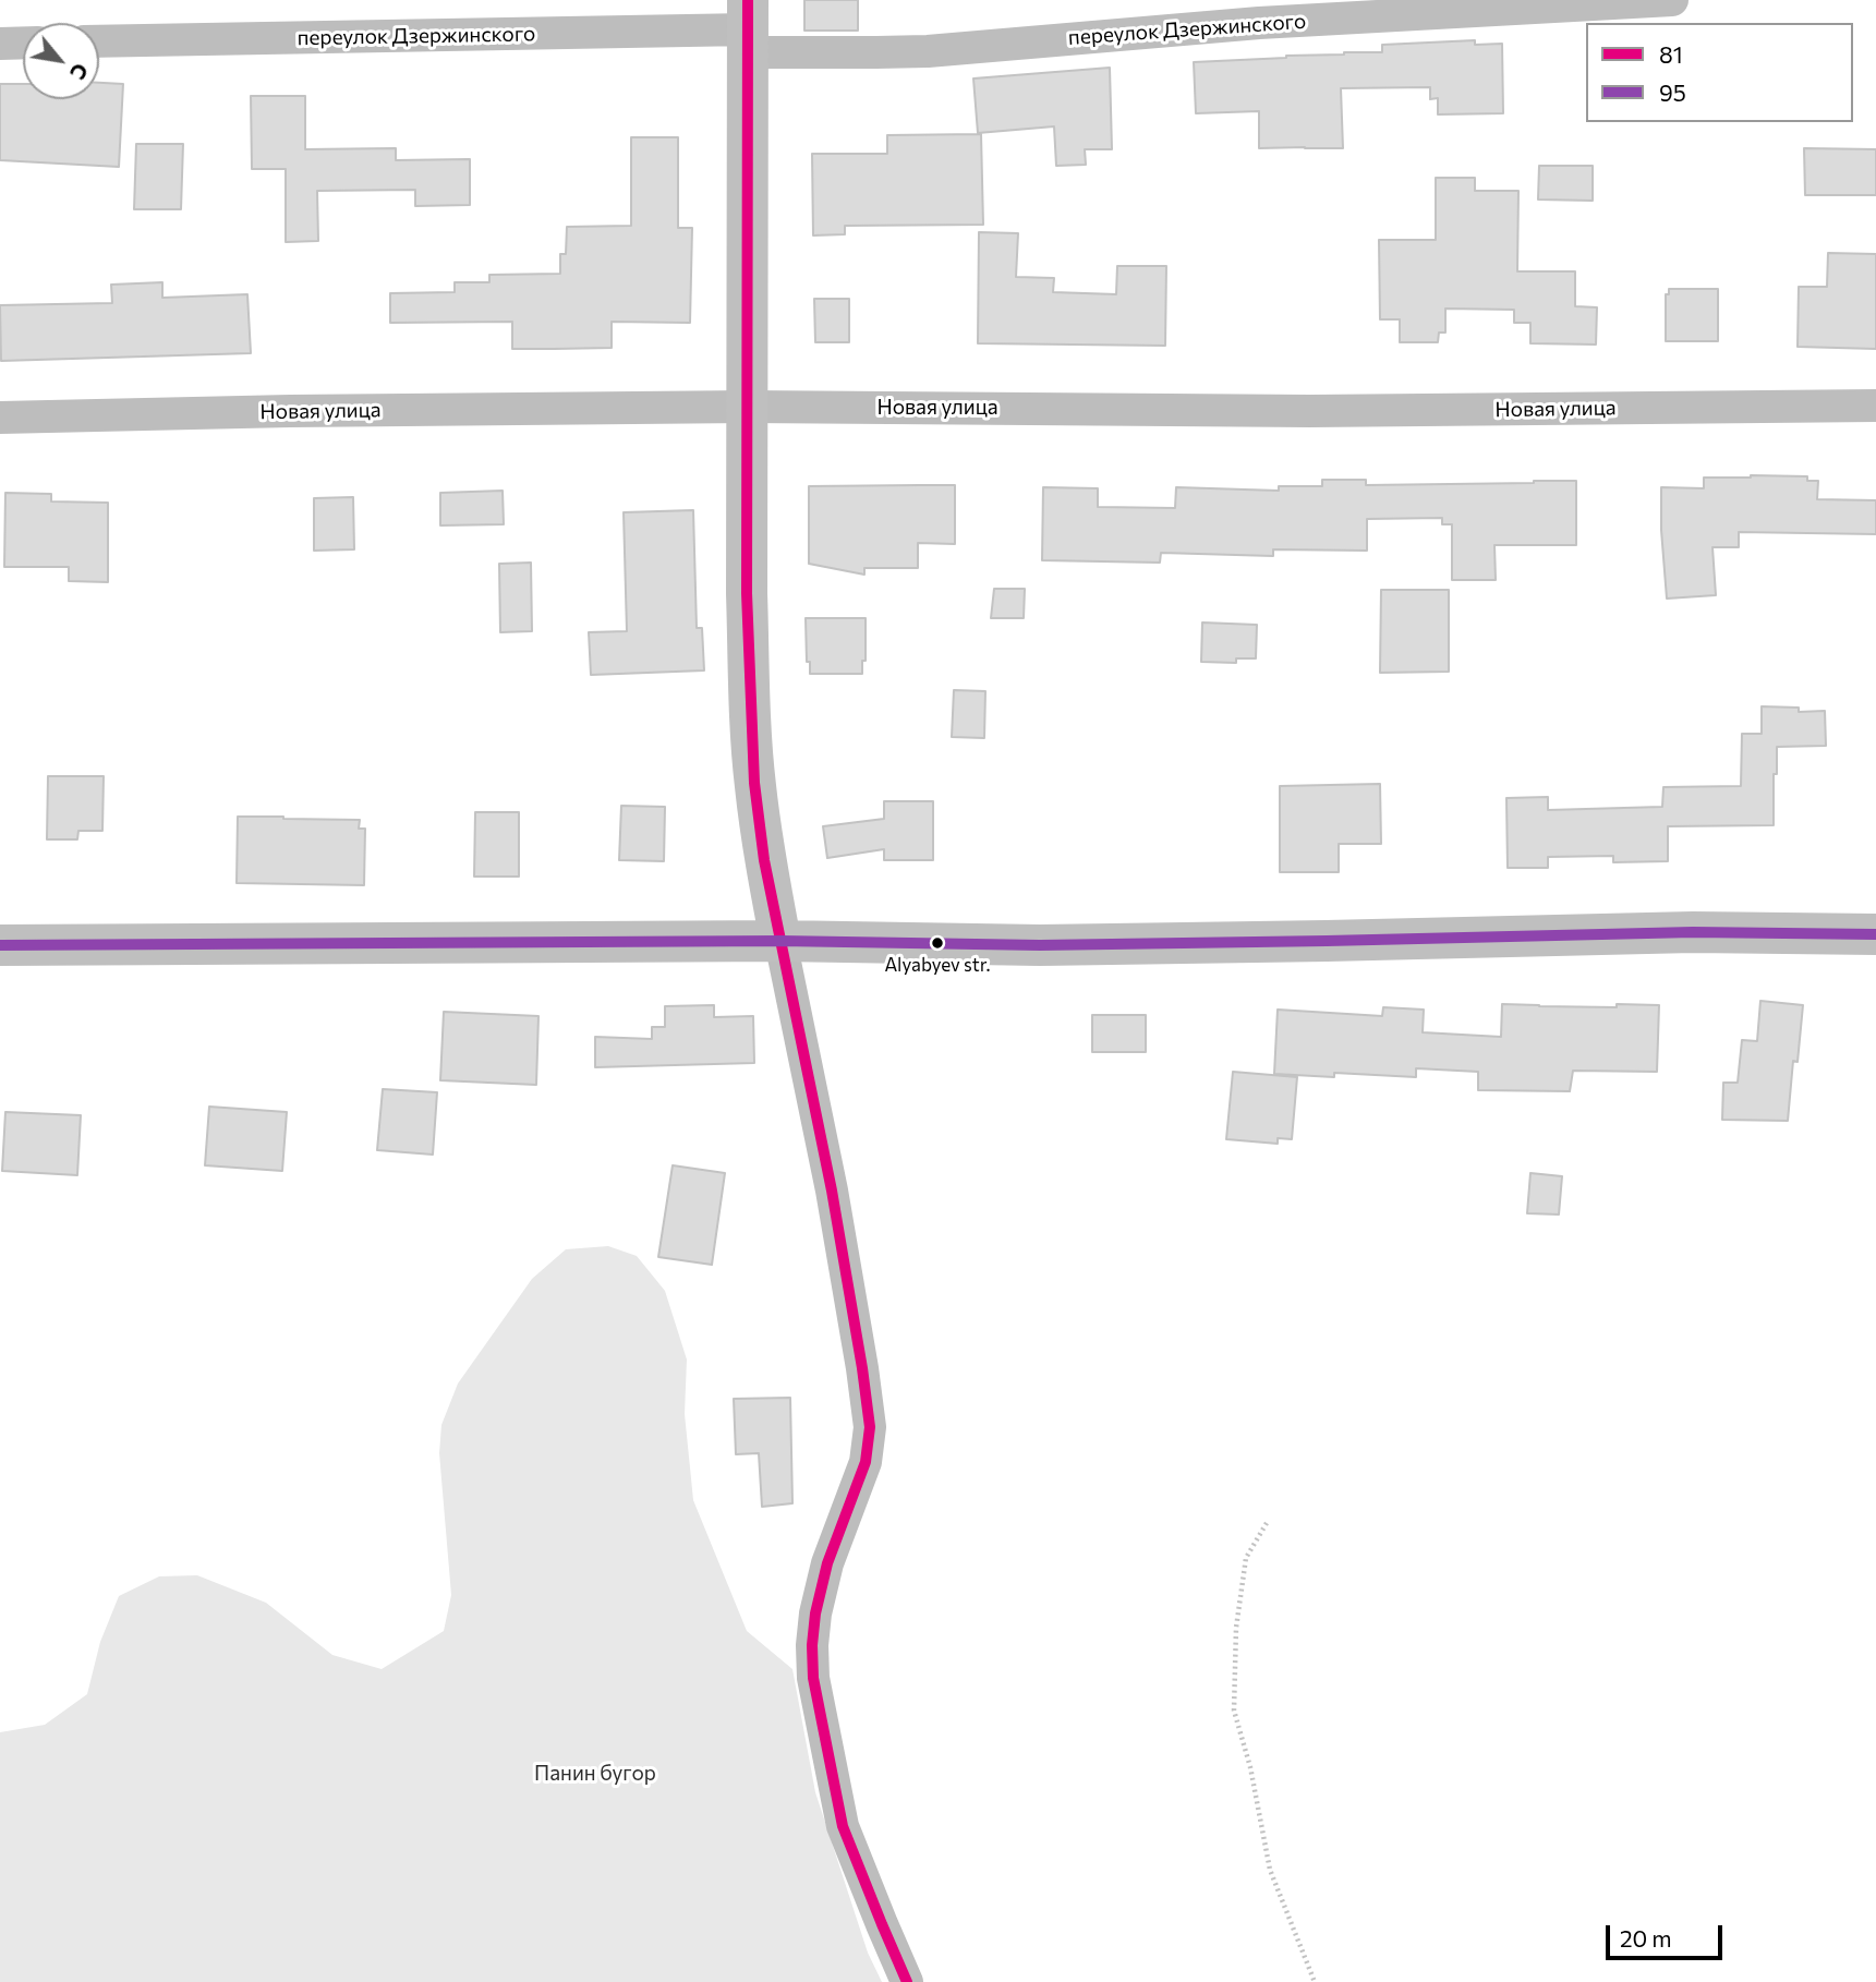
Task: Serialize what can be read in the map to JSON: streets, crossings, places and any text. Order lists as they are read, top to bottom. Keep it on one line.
{"streets":{"street":["переулок Дзержинского","Новая улица"]},"parks":["Панин бугор"],"places":["Alyabyev str."],"lines":["transit line 81","transit line 95"],"legend":["81","95"],"scale_bar":"20 m","north":"bottom right"}
